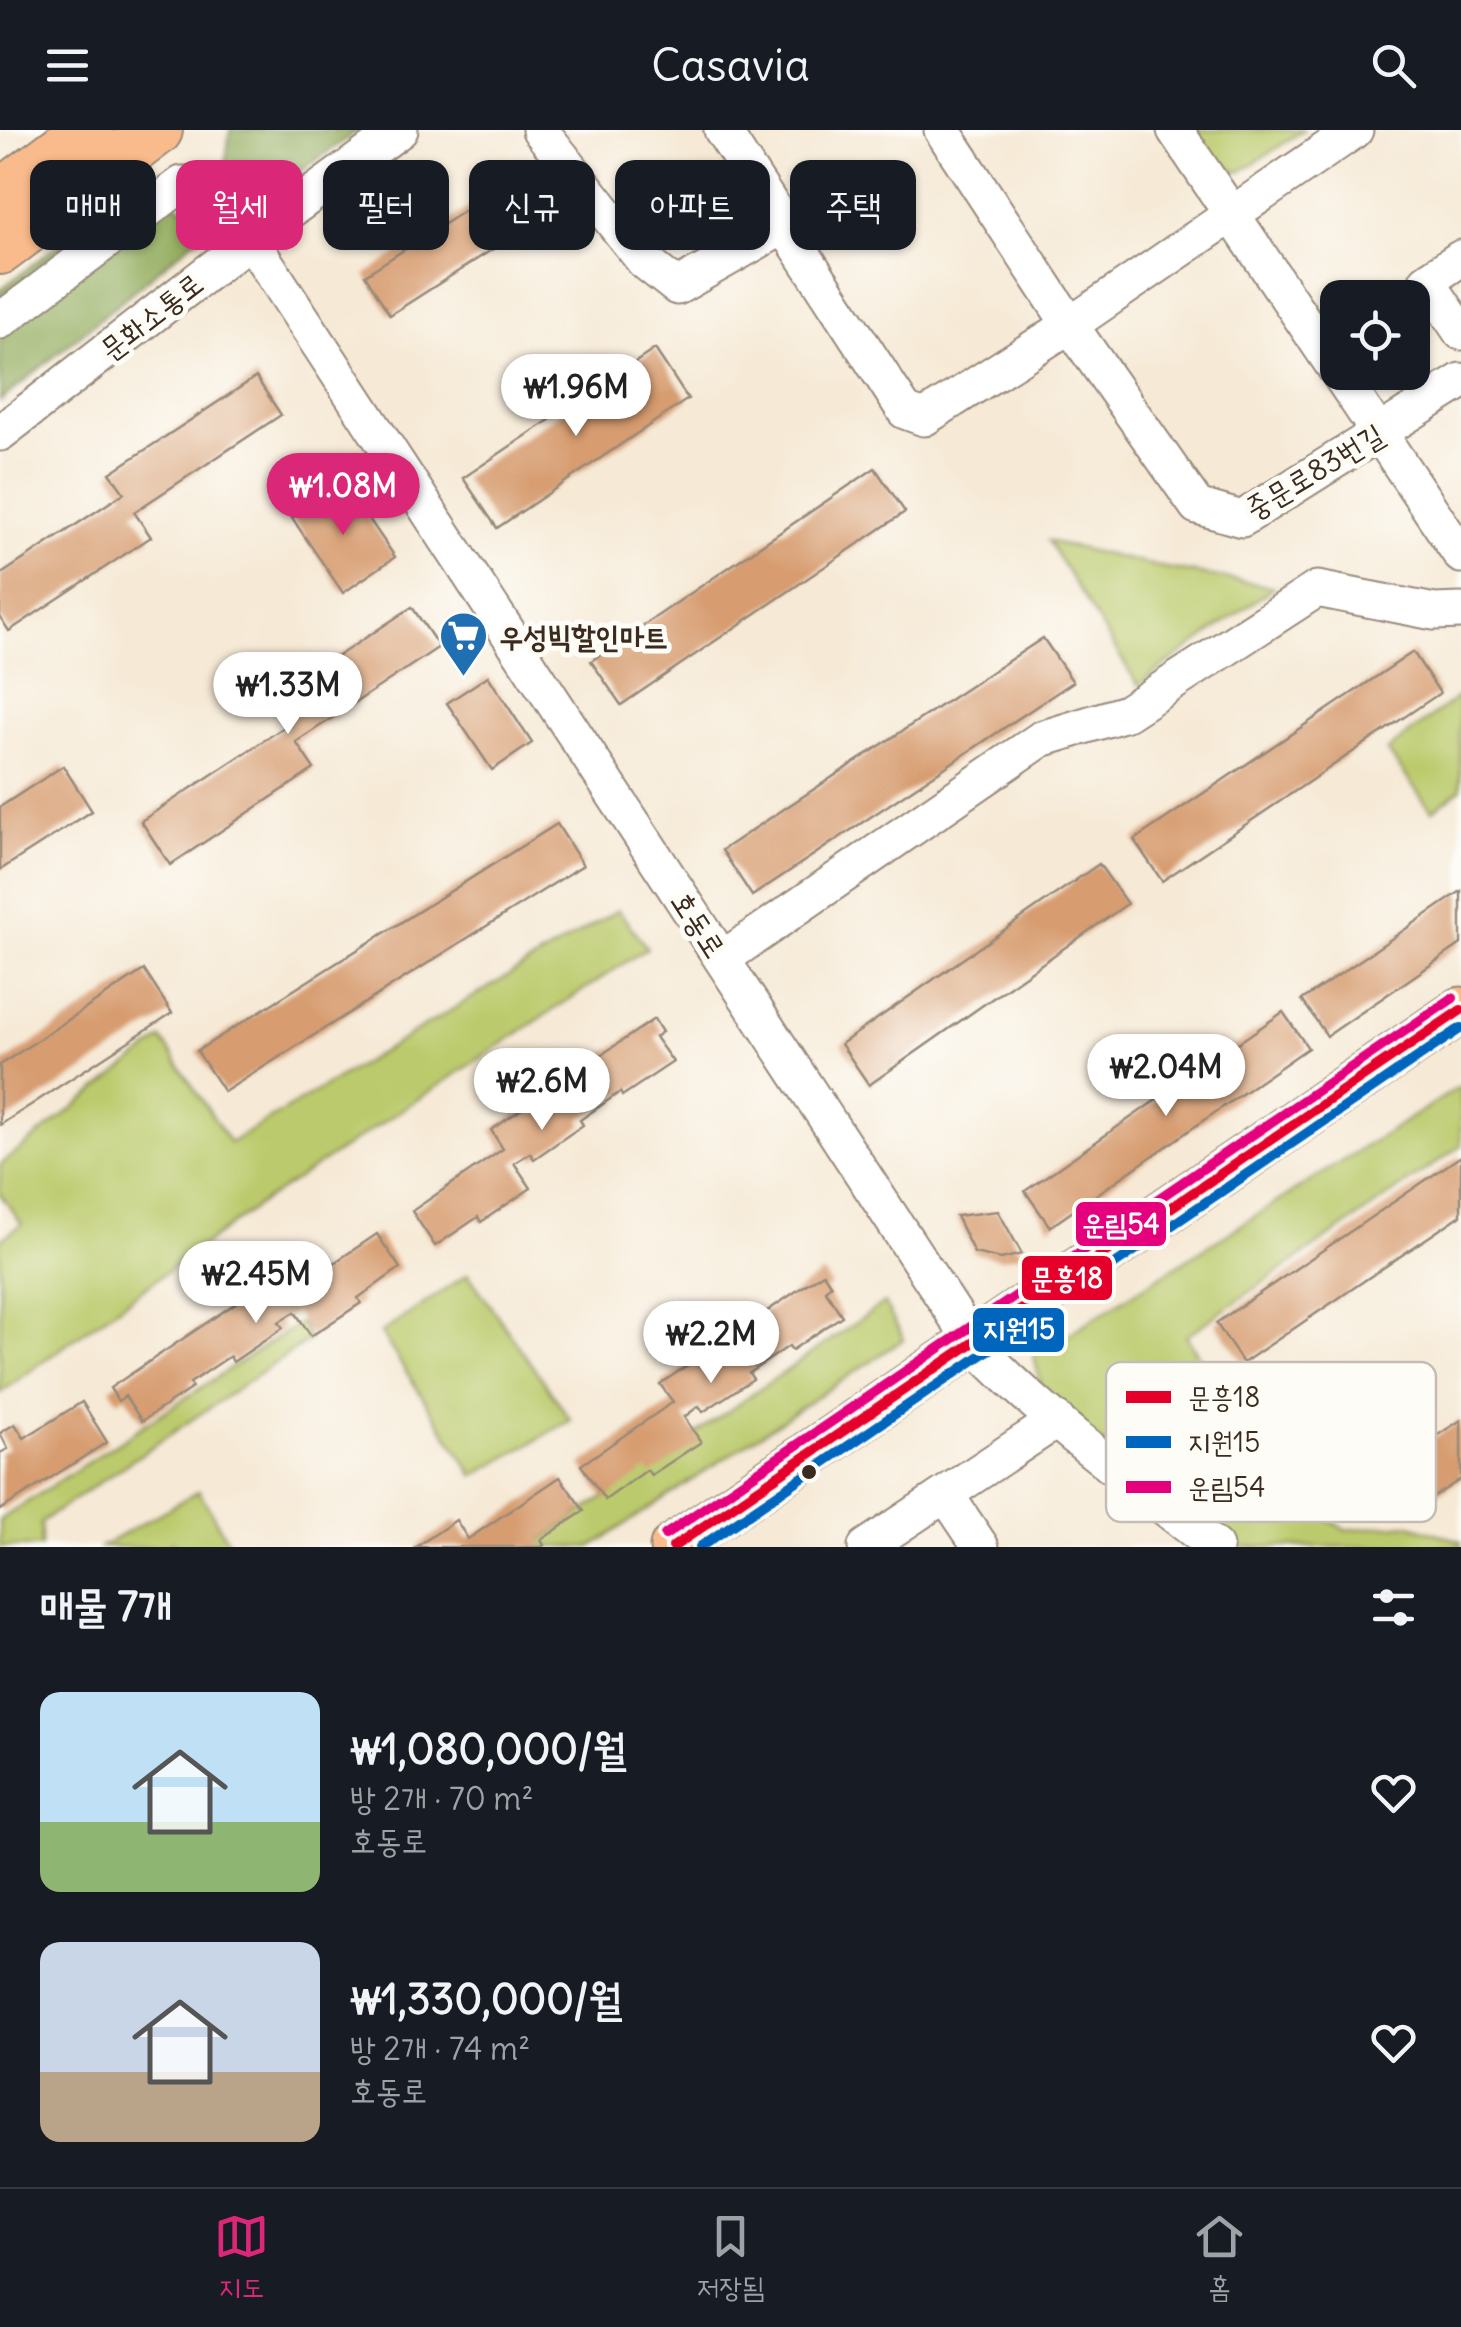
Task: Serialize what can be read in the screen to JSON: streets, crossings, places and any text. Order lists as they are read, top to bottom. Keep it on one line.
{"streets":{"street":["문화소통로","중문로83번길","호동로"]},"places":{"supermarket":["우성빅할인마트"]},"lines":["transit line 운림54","transit line 문흥18","transit line 지원15"],"legend":["문흥18","지원15","운림54"],"page":{"header":"Casavia","chip":["매매","월세","필터","신규","아파트","주택"],"price":["₩1.96M","₩1.08M","₩1.33M","₩2.04M","₩2.6M","₩2.45M","₩2.2M"],"heading":"매물 7개","list":[{"name":"₩1,080,000/월","note":"방 2개 · 70 m² · 호동로"},{"name":"₩1,330,000/월","note":"방 2개 · 74 m² · 호동로"}],"tabs":["지도","저장됨","홈"]}}
